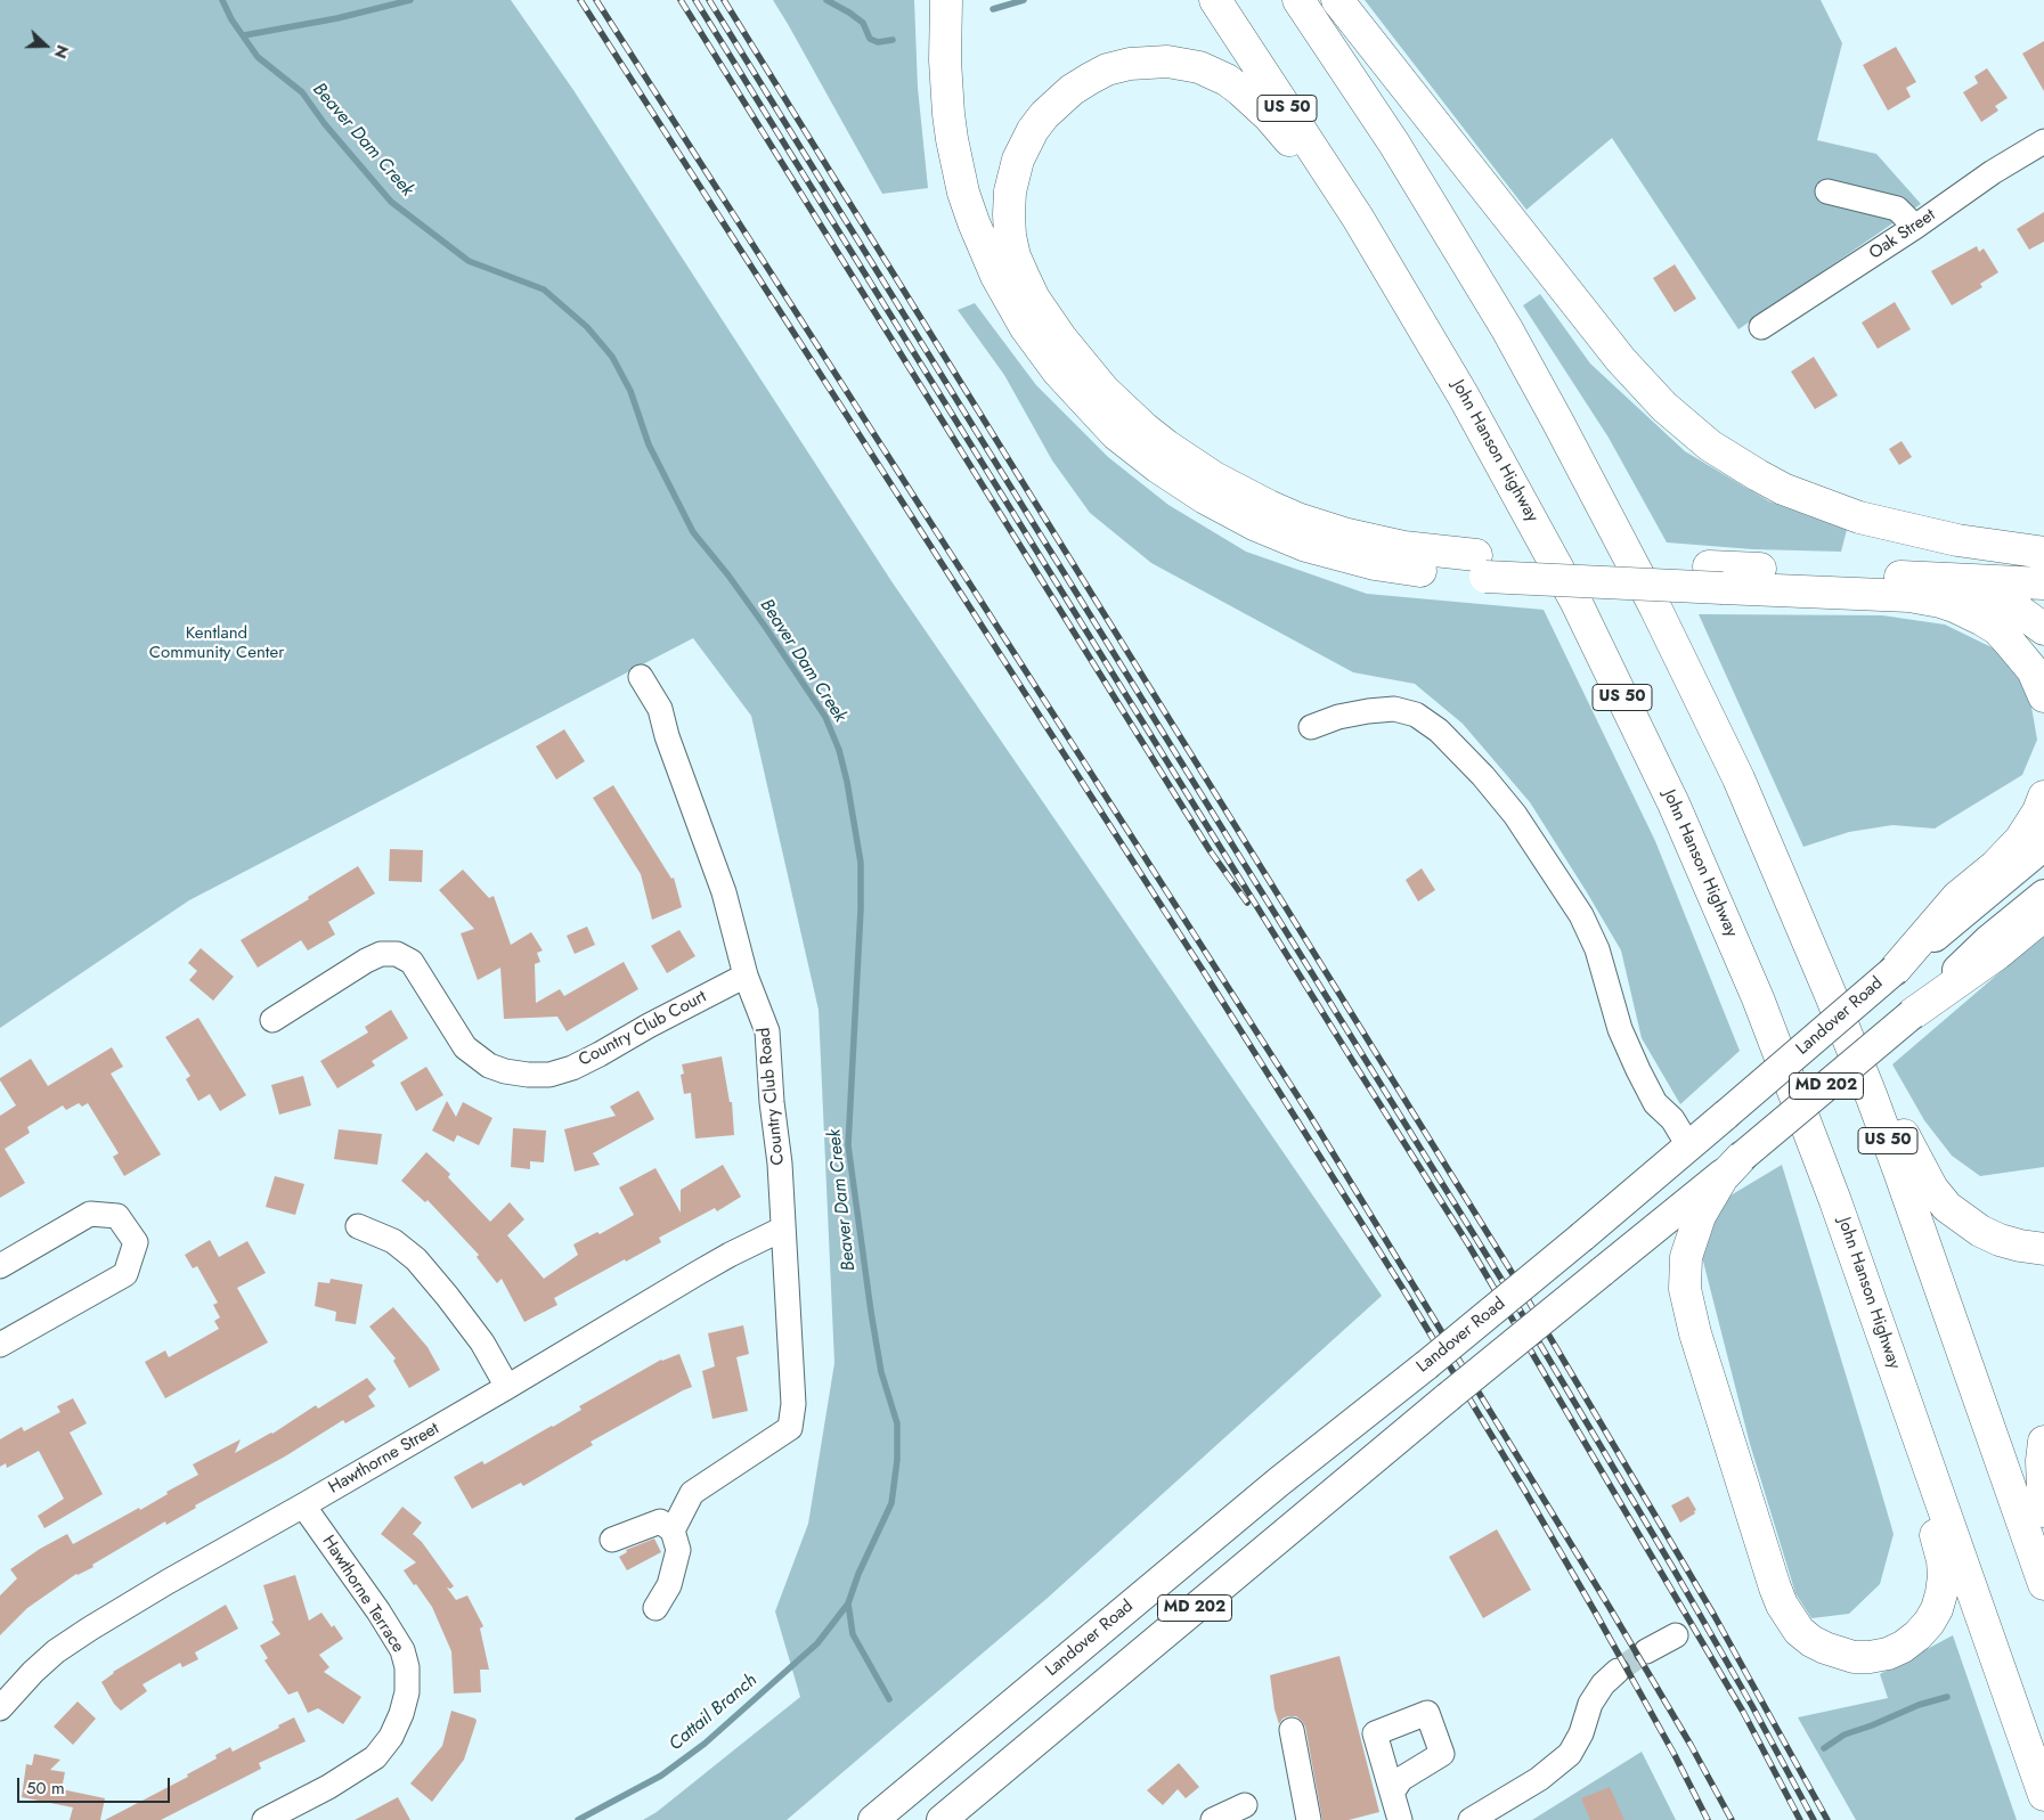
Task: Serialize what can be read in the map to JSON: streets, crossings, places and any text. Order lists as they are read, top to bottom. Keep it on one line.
{"streets":{"highway":["US 50","John Hanson Highway"],"main road":["Landover Road","MD 202"],"street":["Oak Street","Country Club Court","Country Club Road","Hawthorne Street","Hawthorne Terrace"]},"crossings":[["Country Club Court","Country Club Road"],["Country Club Road","Hawthorne Street"],["Hawthorne Street","Hawthorne Terrace"]],"water":["Beaver Dam Creek","Cattail Branch"],"parks":["Kentland Community Center"],"scale_bar":"50 m","north":"right"}
